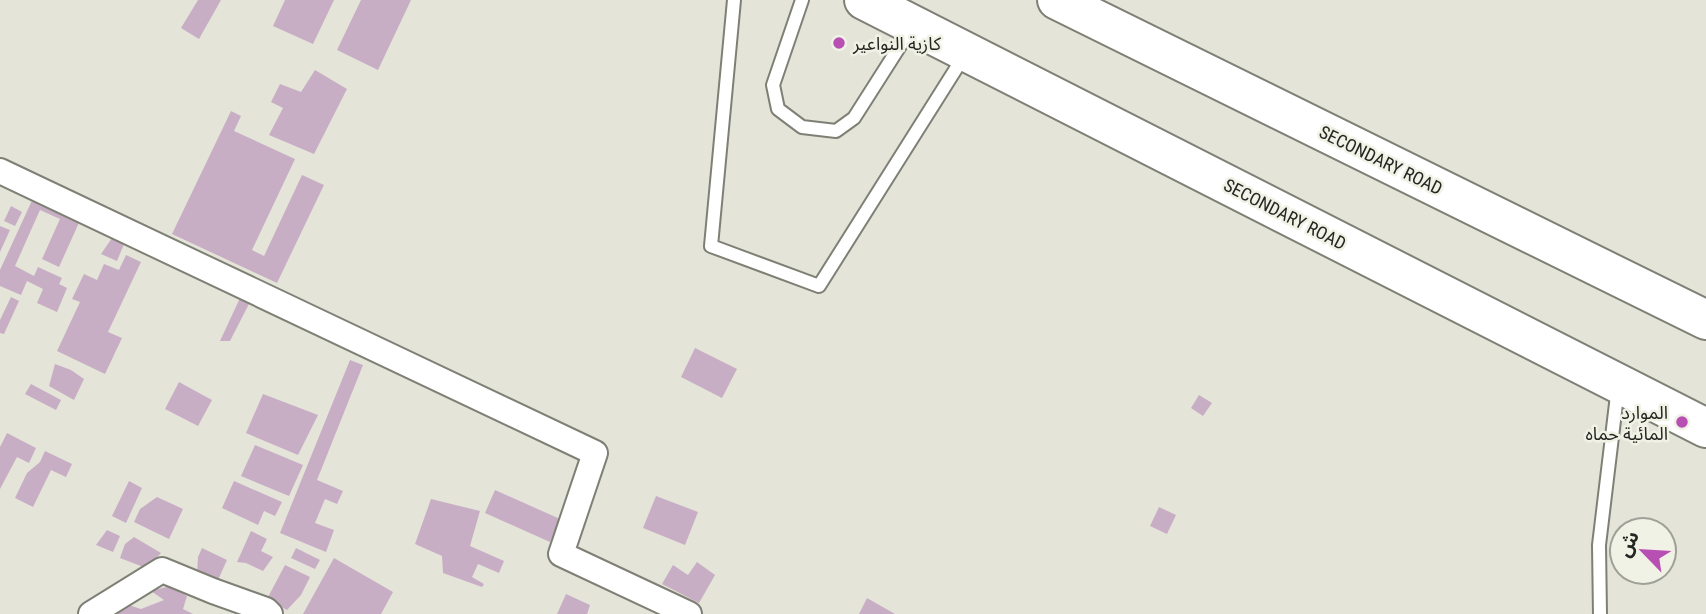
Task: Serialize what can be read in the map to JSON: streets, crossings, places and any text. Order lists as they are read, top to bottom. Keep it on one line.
{"streets":{"main road":["SECONDARY ROAD"]},"places":["كازية النواعير","الموارد المائية حماه"],"north":"top left"}
